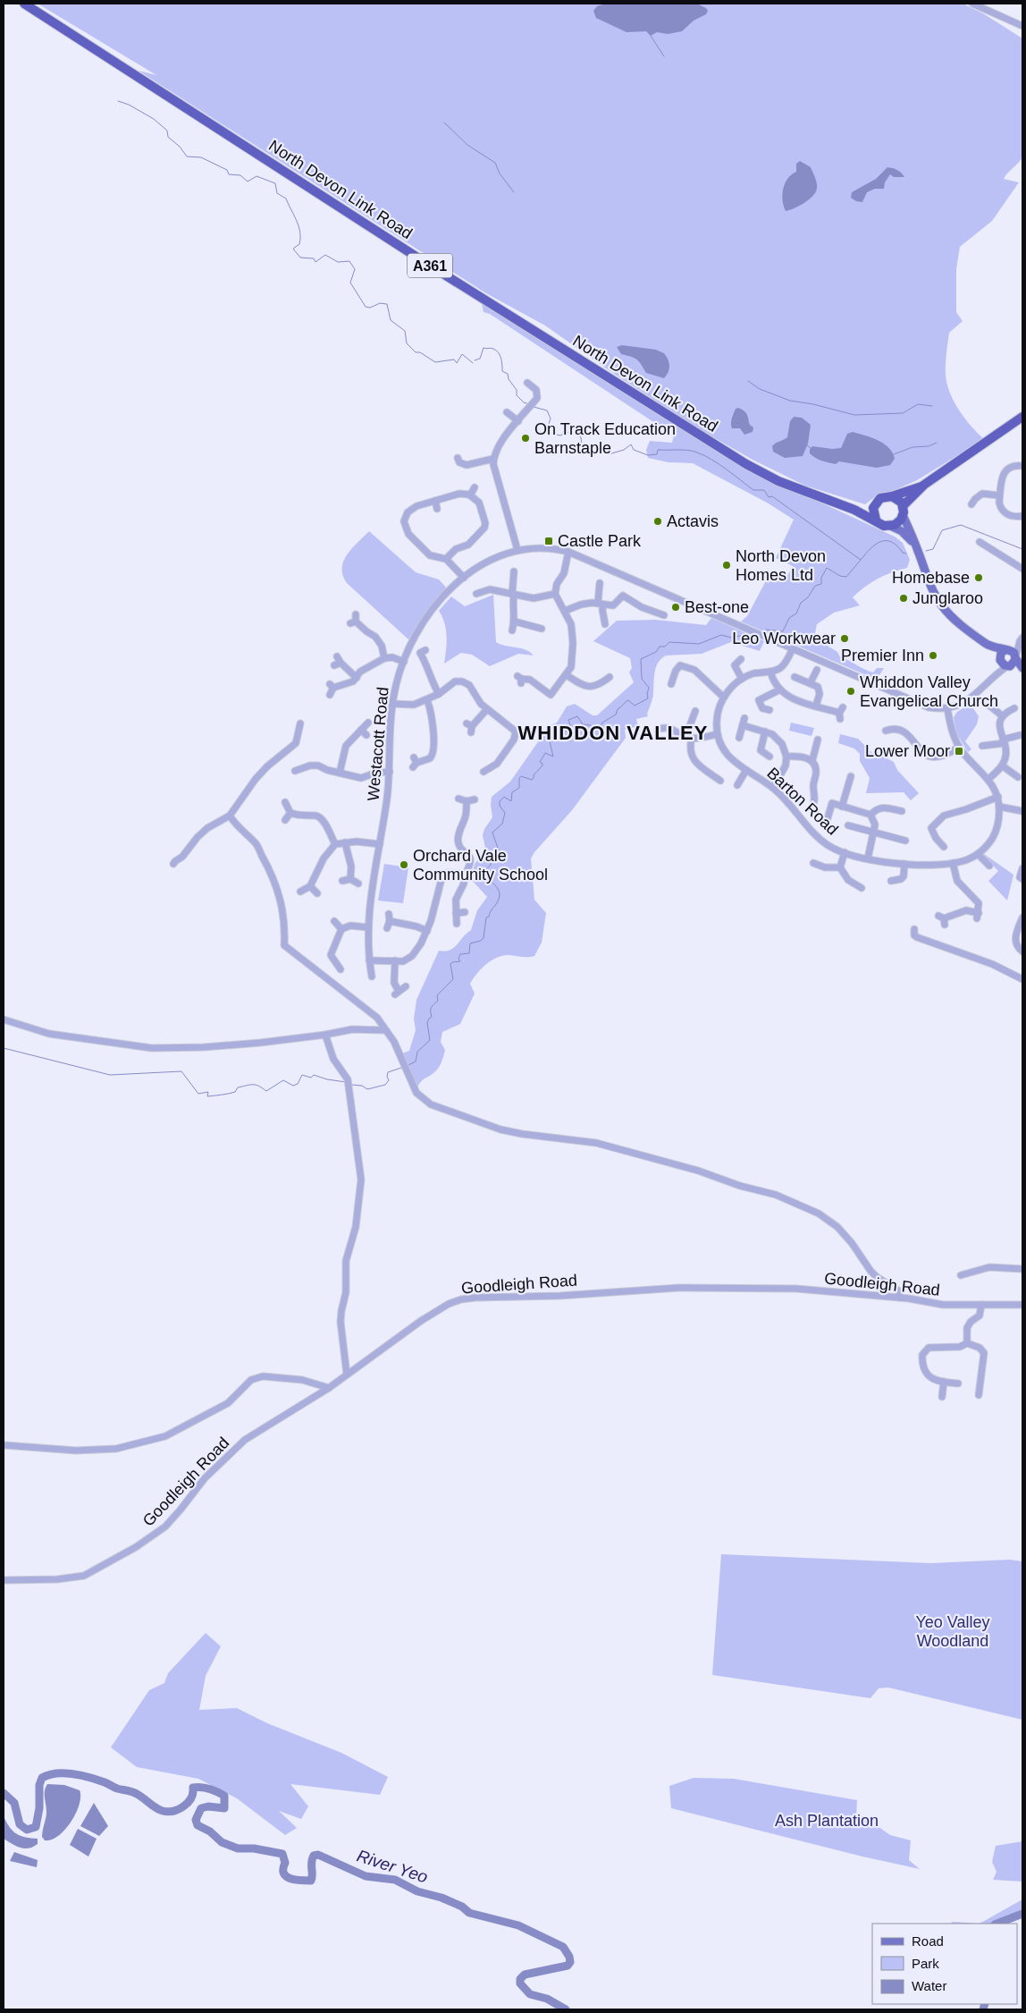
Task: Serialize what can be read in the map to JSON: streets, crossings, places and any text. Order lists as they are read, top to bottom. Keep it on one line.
{"streets":{"highway":["North Devon Link Road","A361"],"street":["Westacott Road","Barton Road","Goodleigh Road"]},"crossings":[["Westacott Road","Barton Road"]],"districts":["WHIDDON VALLEY"],"water":["River Yeo"],"parks":["Yeo Valley Woodland","Ash Plantation"],"places":{"other":["On Track Education Barnstaple","Actavis","North Devon Homes Ltd","Homebase","Junglaroo","Best-one","Leo Workwear","Premier Inn","Whiddon Valley Evangelical Church","Orchard Vale Community School"],"transit":["Castle Park","Lower Moor"]},"legend":["Road","Park","Water"]}
